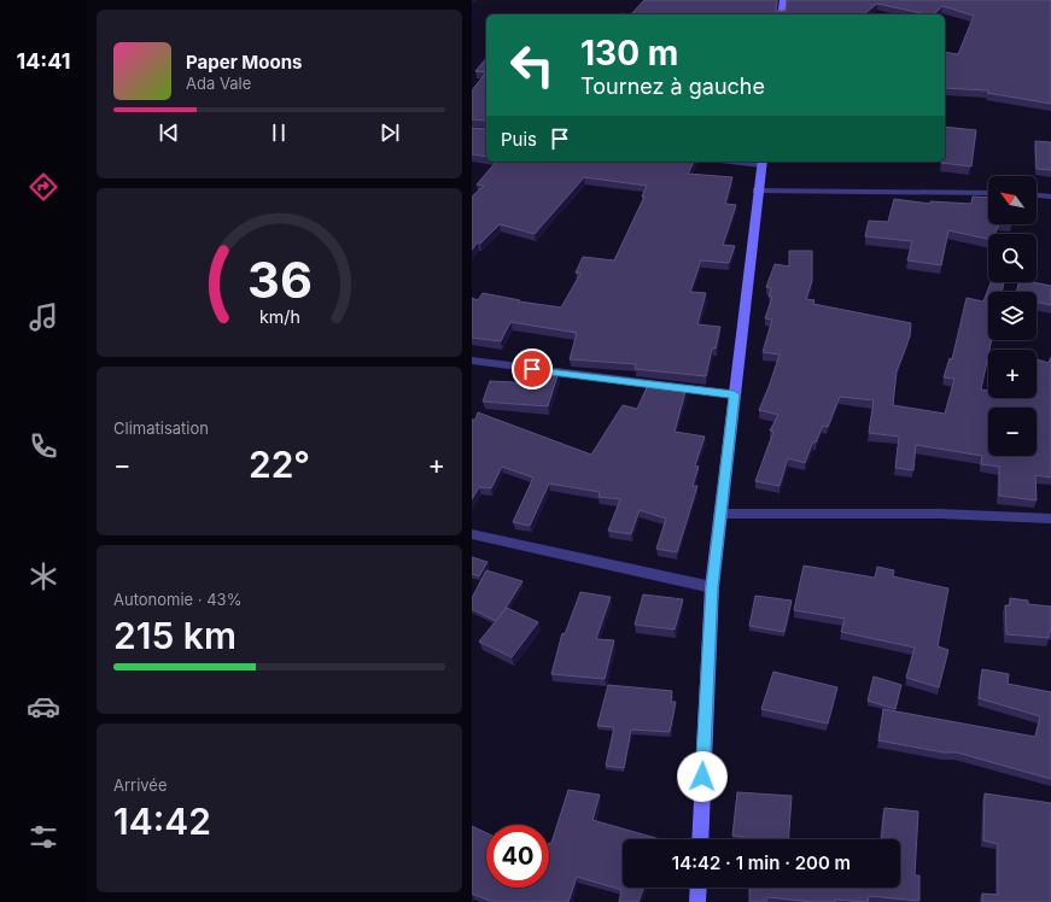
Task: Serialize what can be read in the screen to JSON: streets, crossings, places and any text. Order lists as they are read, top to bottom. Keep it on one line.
{"north":"top left","page":{"tabs":"14:41","turn":["130 m","Tournez à gauche"],"song":["Paper Moons","Ada Vale"],"then":"Puis","map_buttons":["+","−"],"tile":["Climatisation",["Autonomie · 43%","215 km"],["Arrivée","14:42"]],"heat":["−","22°","+"],"limit":"40","trip":"14:42 · 1 min · 200 m","gauge":["36","km/h"]}}
